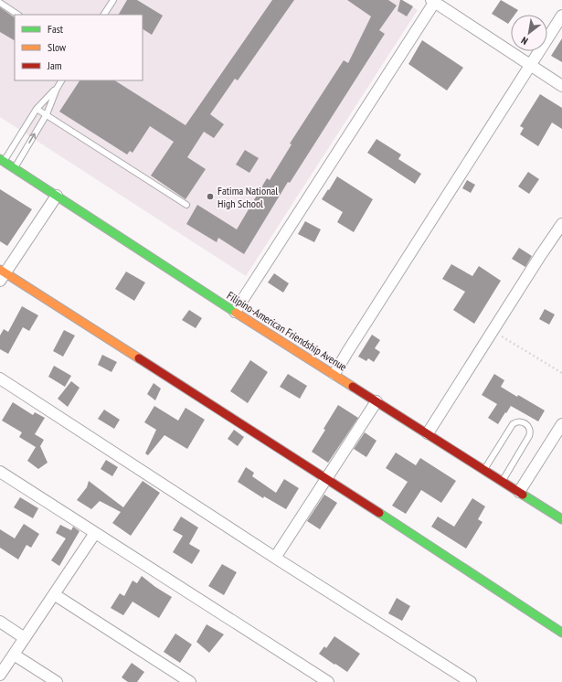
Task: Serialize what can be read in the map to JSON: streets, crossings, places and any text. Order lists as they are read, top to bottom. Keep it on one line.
{"streets":{"main road":["Filipino-American Friendship Avenue"]},"places":["Fatima National High School"],"legend":["Fast","Slow","Jam"],"north":"bottom left"}
